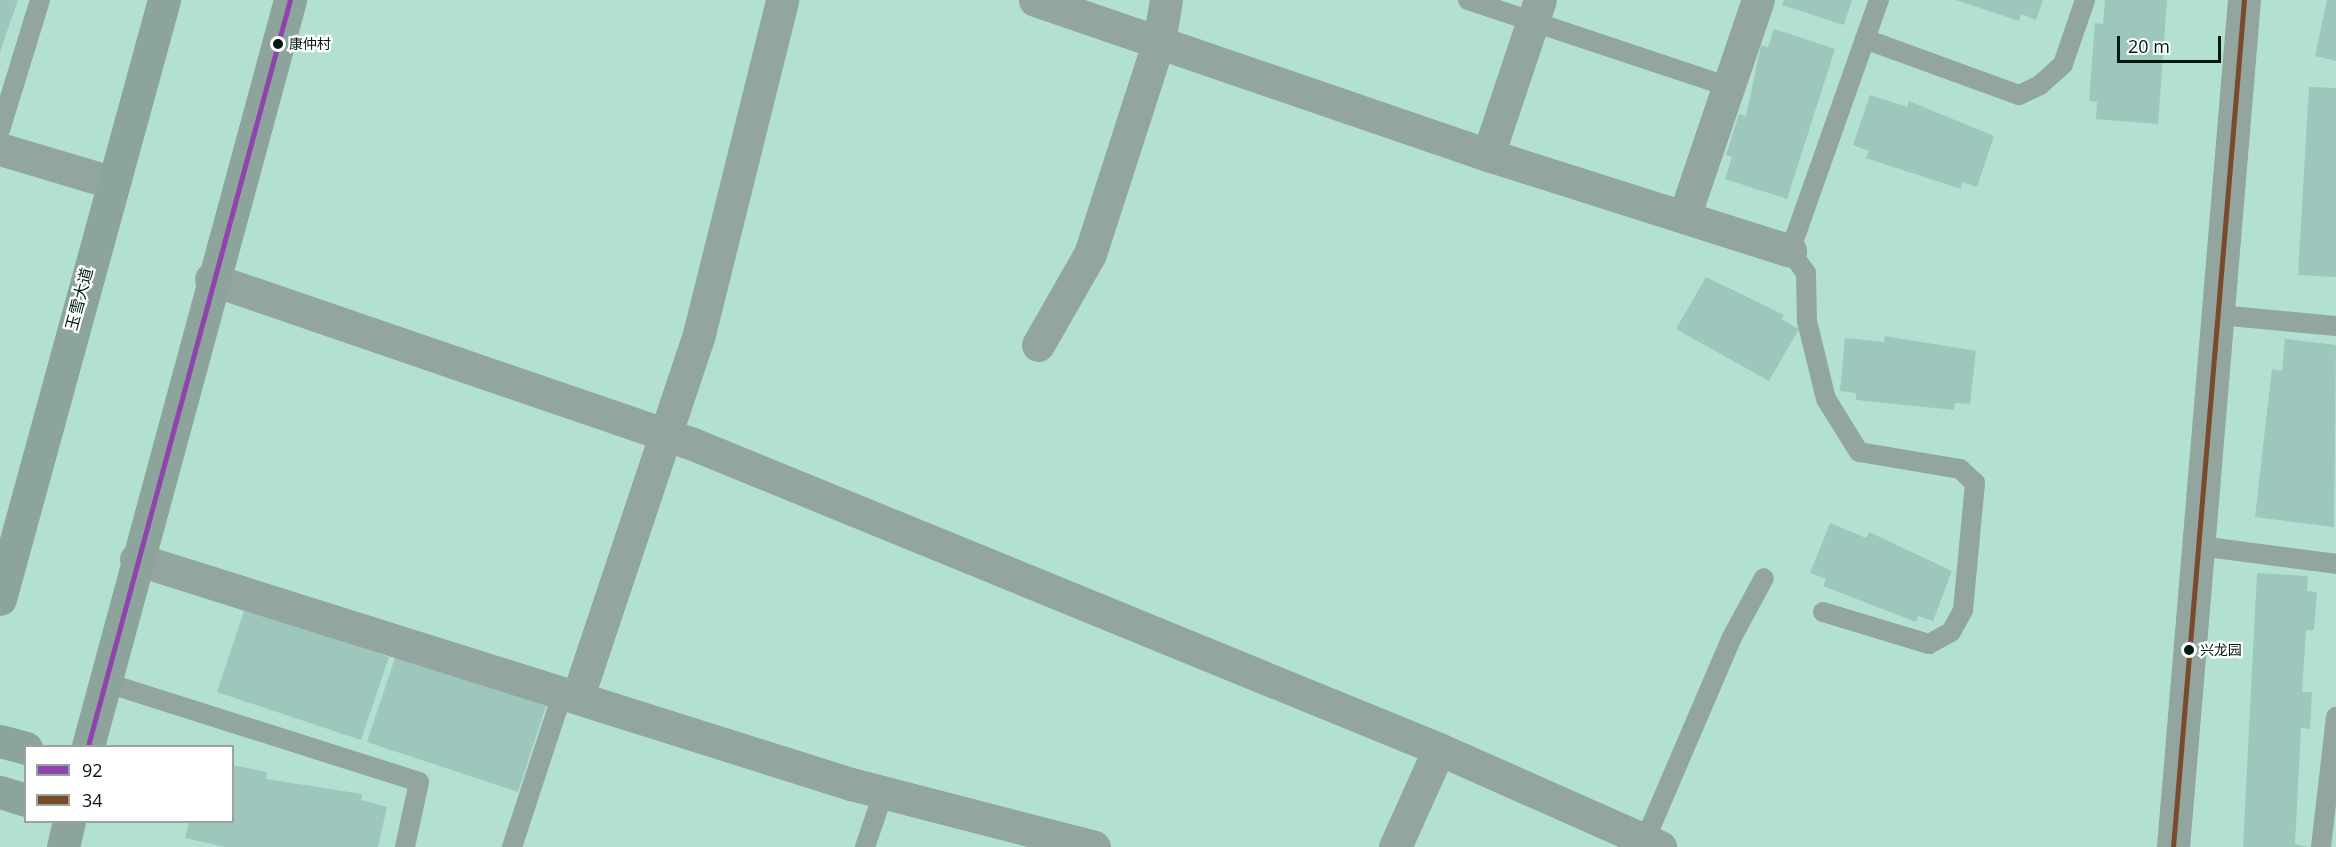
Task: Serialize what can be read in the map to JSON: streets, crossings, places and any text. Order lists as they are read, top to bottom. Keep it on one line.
{"streets":{"main road":["玉雪大道"]},"places":["康仲村","兴龙园"],"lines":["transit line 92","transit line 34"],"legend":["92","34"],"scale_bar":"20 m"}
